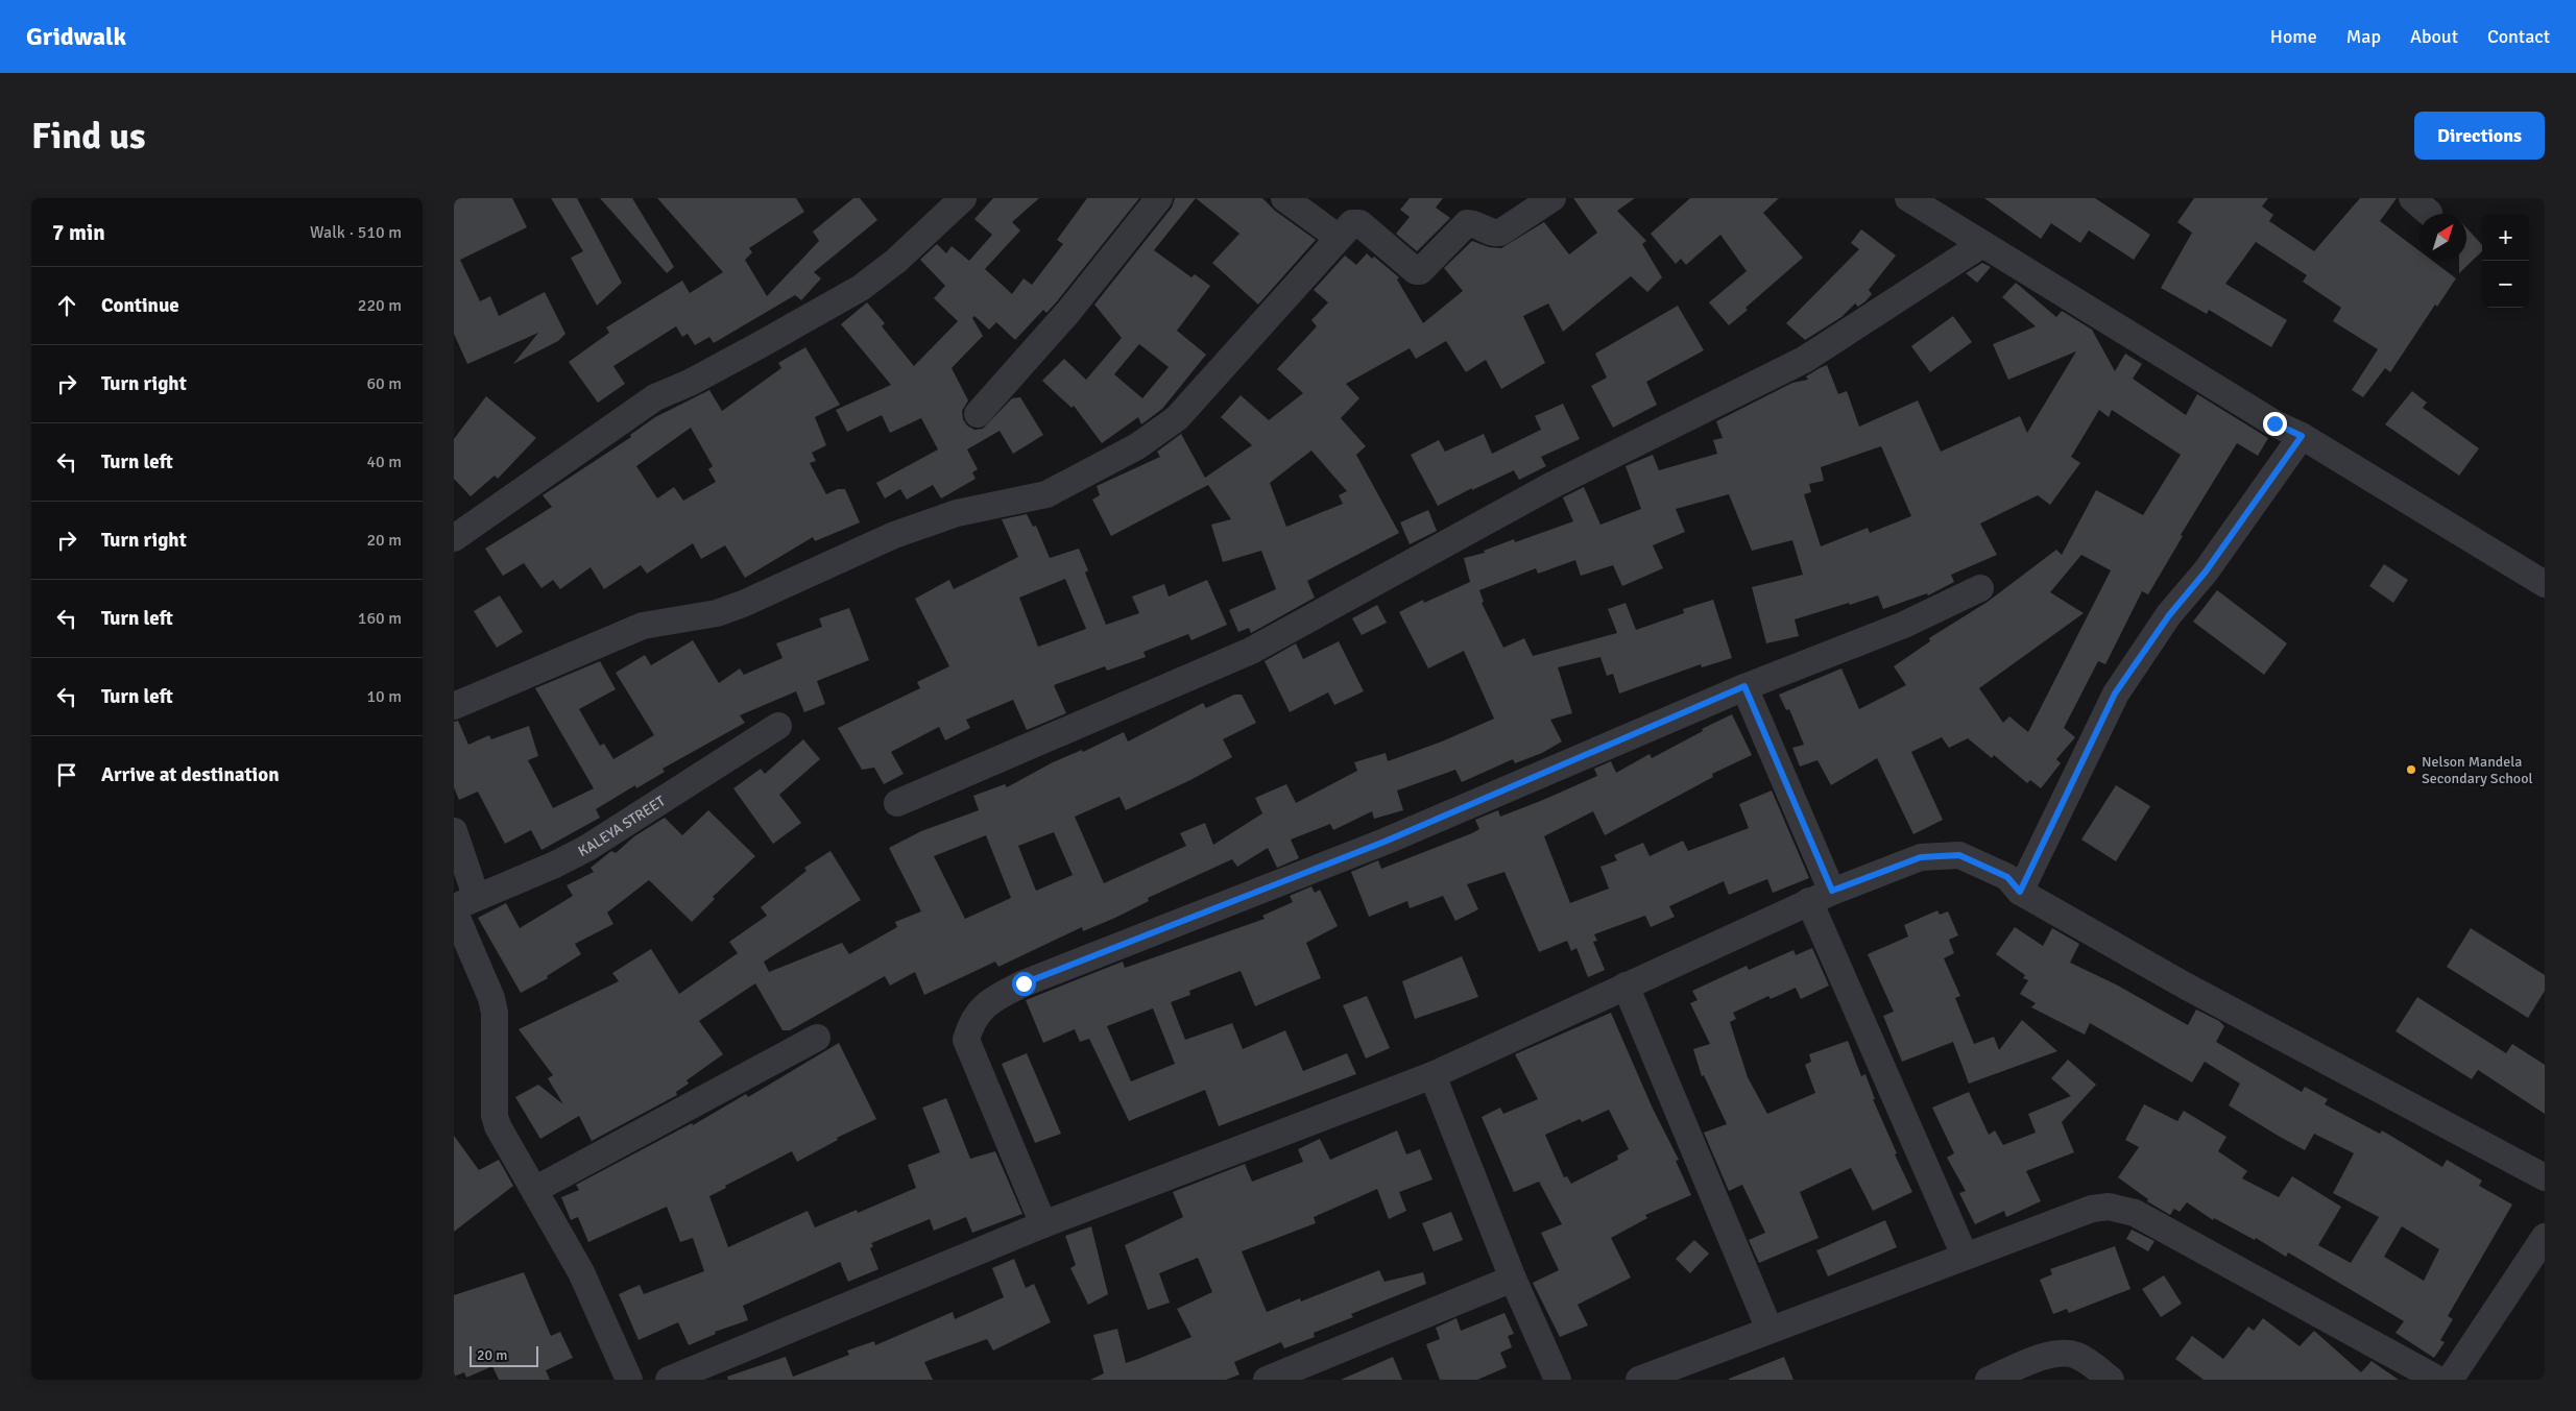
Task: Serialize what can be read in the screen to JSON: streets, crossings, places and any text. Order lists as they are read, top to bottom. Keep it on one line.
{"streets":{"street":["KALEYA STREET"]},"places":["Nelson Mandela Secondary School"],"scale_bar":"20 m","north":"top right","page":{"header":"Gridwalk","nav":["Home","Map","About","Contact"],"buttons":"Directions","title":"Find us","heading":["7 min","Walk · 510 m"],"map_buttons":["+","−"],"list":[["Continue","220 m"],["Turn right","60 m"],["Turn left","40 m"],["Turn right","20 m"],["Turn left","160 m"],["Turn left","10 m"],"Arrive at destination"],"scale":"20 m"}}
